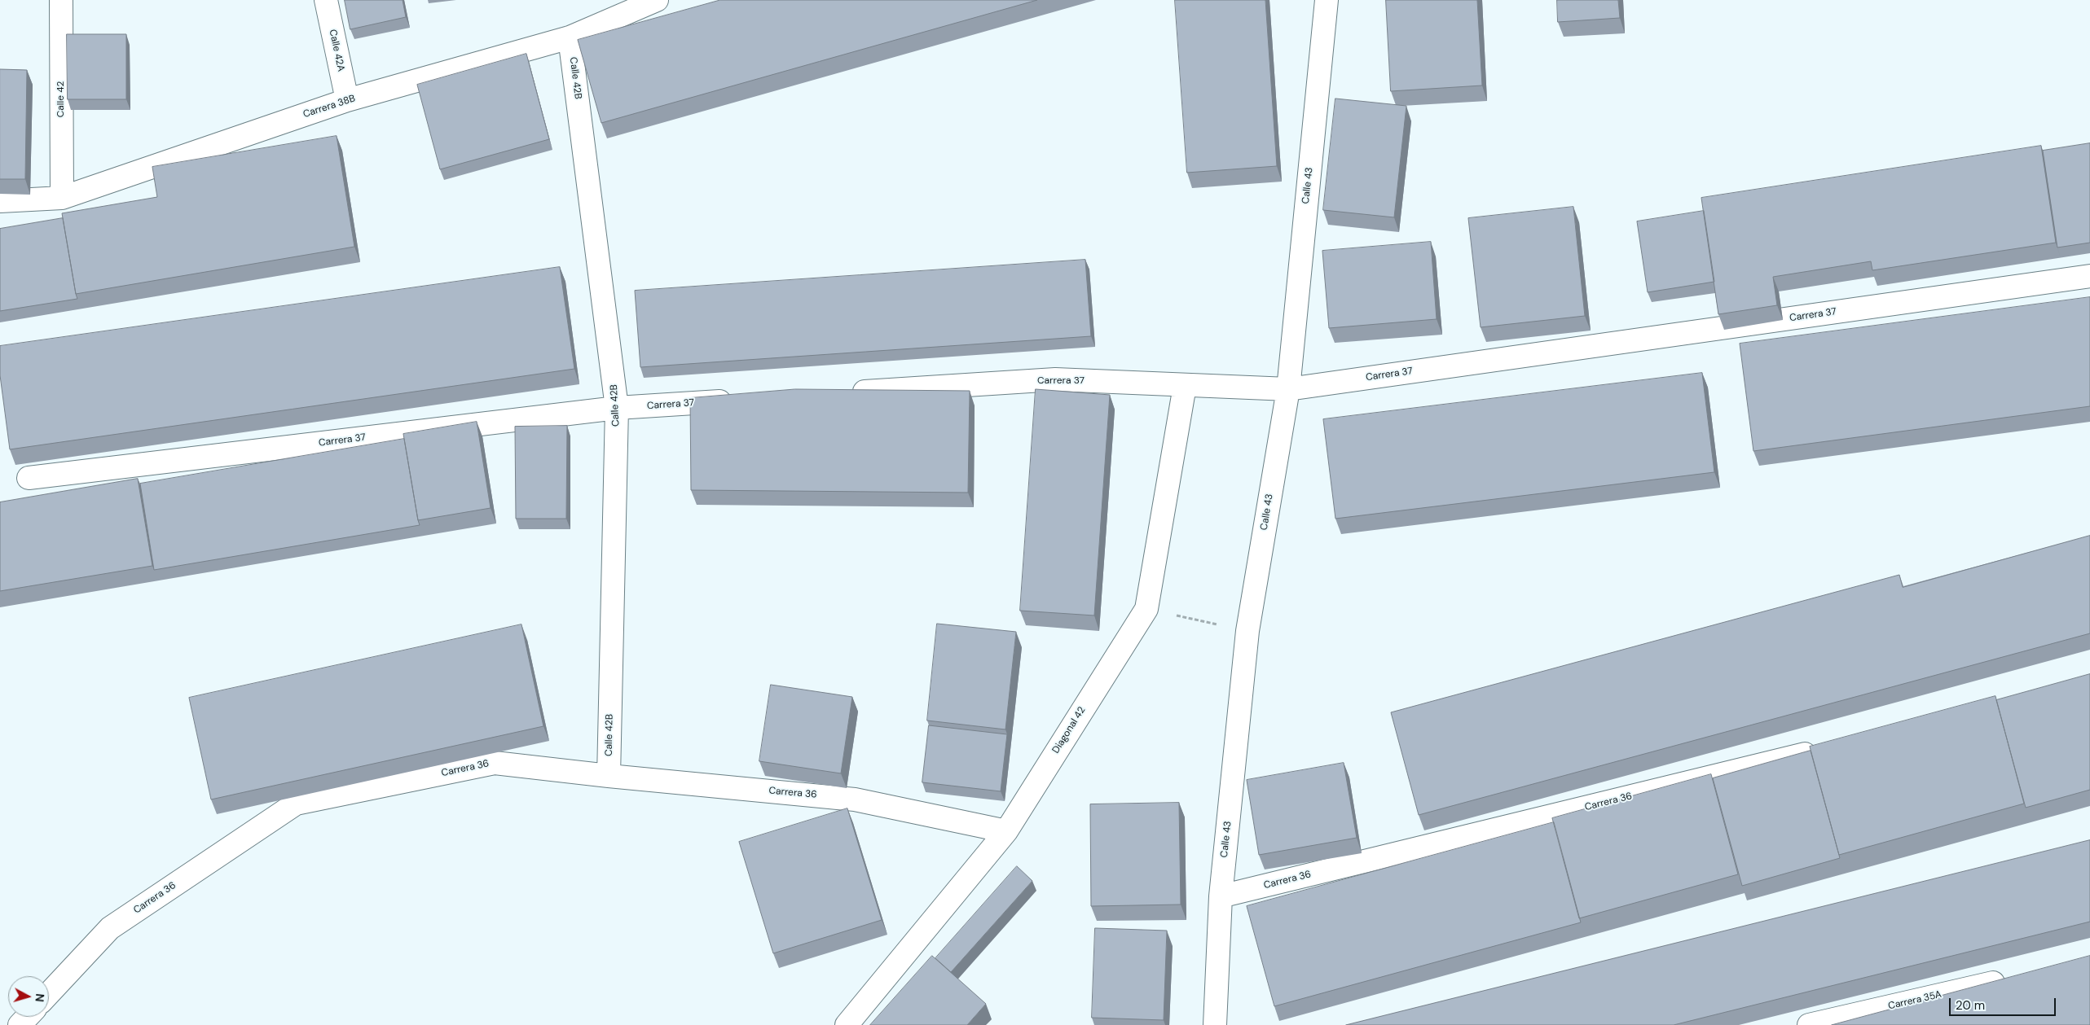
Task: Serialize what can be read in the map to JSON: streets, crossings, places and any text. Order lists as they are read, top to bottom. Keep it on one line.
{"streets":{"street":["Calle 42A","Calle 42B","Calle 42","Carrera 38B","Calle 43","Carrera 37","Diagonal 42","Carrera 36","Carrera 35A"]},"crossings":[["Calle 42A","Carrera 38B"],["Calle 42B","Carrera 38B"],["Calle 42B","Carrera 37"],["Calle 42B","Carrera 36"],["Calle 42","Carrera 38B"],["Calle 43","Carrera 37"],["Calle 43","Carrera 36"],["Carrera 37","Diagonal 42"],["Diagonal 42","Carrera 36"]],"scale_bar":"20 m","north":"right"}
